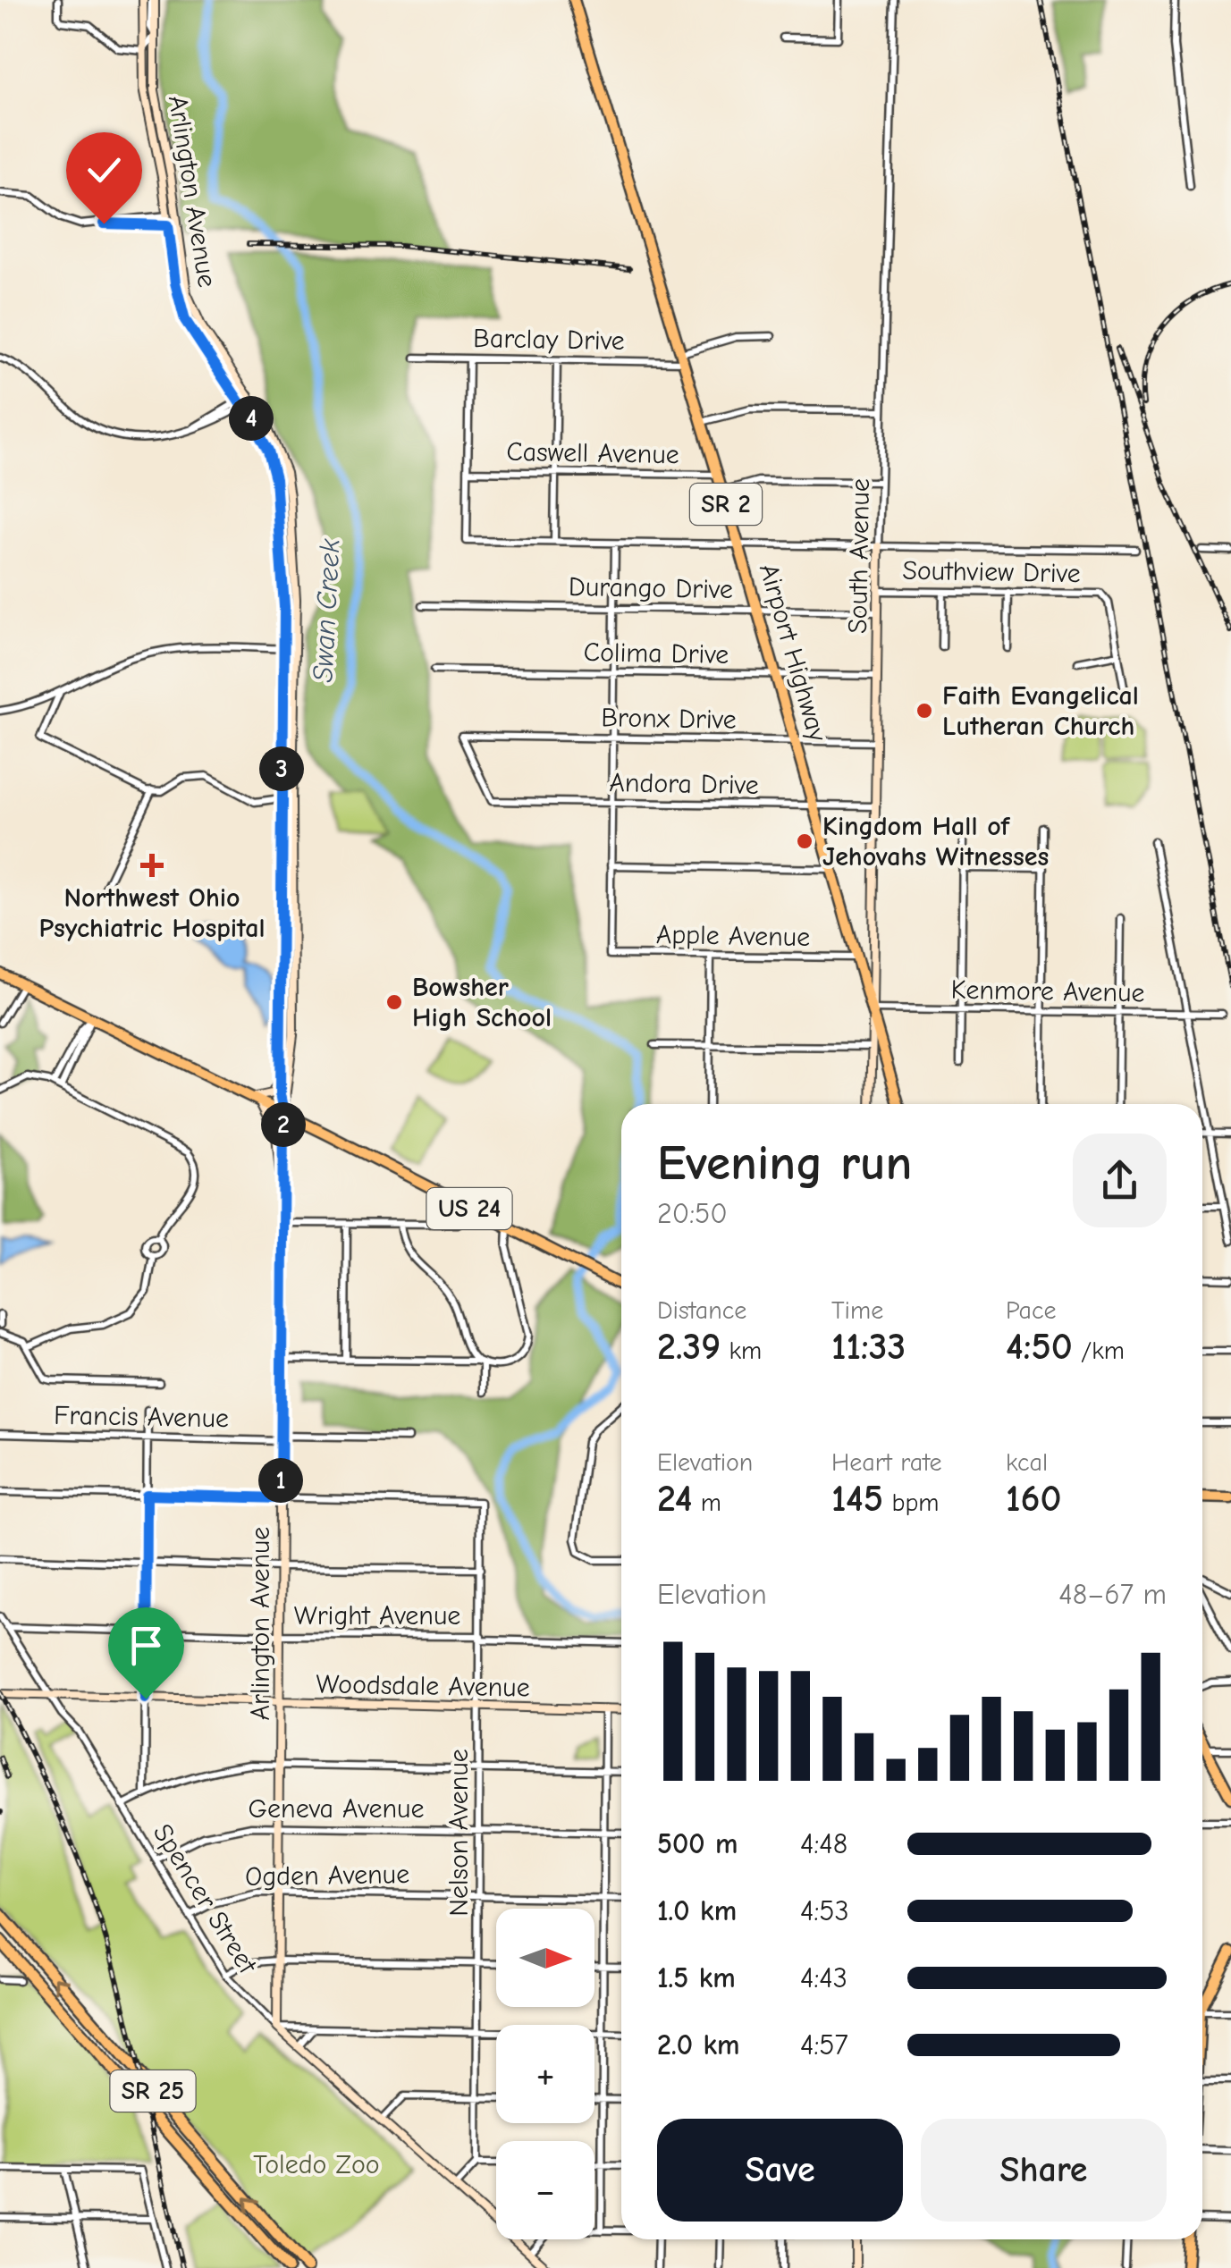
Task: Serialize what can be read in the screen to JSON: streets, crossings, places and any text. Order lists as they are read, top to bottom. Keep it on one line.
{"streets":{"highway":["SR 25"],"main road":["SR 2","Airport Highway","US 24"],"street":["Arlington Avenue","Barclay Drive","Caswell Avenue","South Avenue","Southview Drive","Durango Drive","Colima Drive","Bronx Drive","Andora Drive","Apple Avenue","Kenmore Avenue","Francis Avenue","Wright Avenue","Woodsdale Avenue","Geneva Avenue","Nelson Avenue","Ogden Avenue","Spencer Street"]},"crossings":[["Arlington Avenue","US 24"],["Arlington Avenue","Francis Avenue"],["Arlington Avenue","Wright Avenue"],["Arlington Avenue","Woodsdale Avenue"],["Arlington Avenue","Geneva Avenue"],["Arlington Avenue","Nelson Avenue"],["Arlington Avenue","Ogden Avenue"],["Arlington Avenue","Spencer Street"],["Barclay Drive","Airport Highway"],["Caswell Avenue","Airport Highway"],["South Avenue","Southview Drive"],["South Avenue","Durango Drive"],["South Avenue","Airport Highway"],["South Avenue","Colima Drive"],["South Avenue","Bronx Drive"],["South Avenue","Andora Drive"],["South Avenue","Kenmore Avenue"],["Durango Drive","Airport Highway"],["Airport Highway","Colima Drive"],["Airport Highway","Bronx Drive"],["Airport Highway","Andora Drive"],["Airport Highway","Apple Avenue"],["Airport Highway","Kenmore Avenue"],["Bronx Drive","Andora Drive"],["Wright Avenue","Nelson Avenue"],["Wright Avenue","Spencer Street"],["Woodsdale Avenue","Nelson Avenue"],["Woodsdale Avenue","Spencer Street"],["Geneva Avenue","Nelson Avenue"],["Geneva Avenue","Spencer Street"],["Nelson Avenue","Ogden Avenue"],["Ogden Avenue","Spencer Street"]],"water":["Swan Creek"],"parks":["Toledo Zoo"],"places":{"other":["Faith Evangelical Lutheran Church","Kingdom Hall of Jehovahs Witnesses","Bowsher High School"],"health":["Northwest Ohio Psychiatric Hospital"]},"north":"right","page":{"pins":["4","3","2","1"],"heading":["Evening run","20:50"],"stats":[["Distance","2.39 km"],["Time","11:33"],["Pace","4:50 /km"],["Elevation","24 m"],["Heart rate","145 bpm"],["kcal","160"]],"chart":["Elevation","48–67 m"],"list":[{"name":"500 m","note":"4:48"},{"name":"1.0 km","note":"4:53"},{"name":"1.5 km","note":"4:43"},{"name":"2.0 km","note":"4:57"}],"map_buttons":["+","−"],"buttons":["Save","Share"]}}
